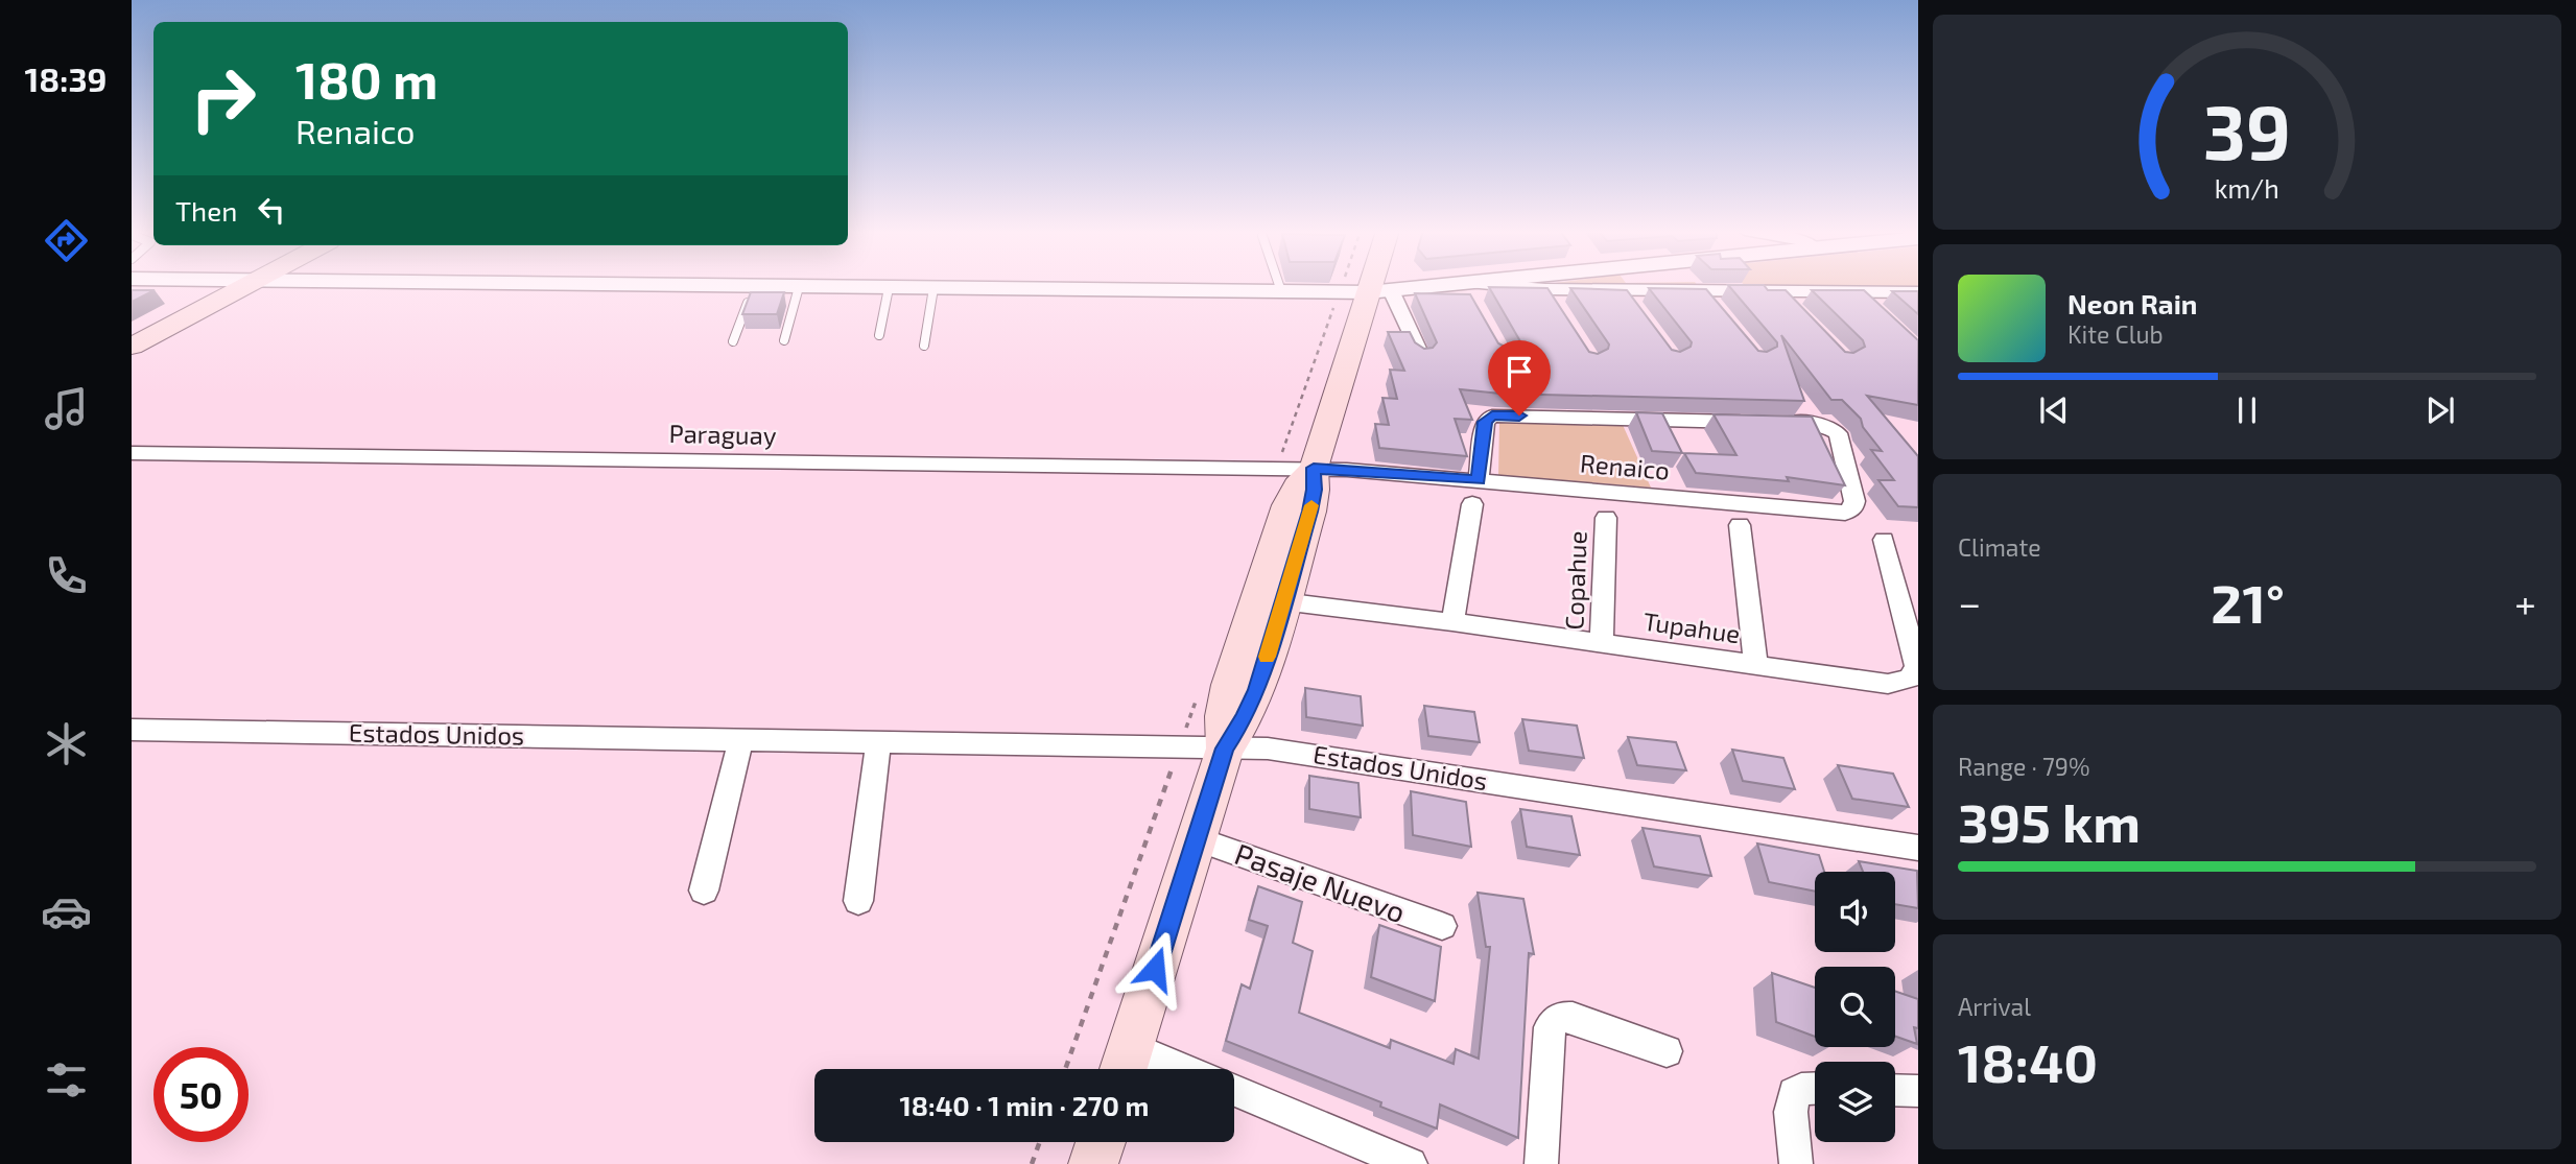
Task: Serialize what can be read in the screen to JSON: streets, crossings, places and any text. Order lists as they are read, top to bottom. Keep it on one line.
{"streets":{"street":["Paraguay","Renaico","Copahue","Tupahue","Estados Unidos","Pasaje Nuevo"]},"crossings":[["Paraguay","Renaico"],["Copahue","Tupahue"]],"page":{"tabs":"18:39","turn":["180 m","Renaico"],"then":"Then","song":["Neon Rain","Kite Club"],"tile":["Climate",["Range · 79%","395 km"],["Arrival","18:40"]],"heat":["−","21°","+"],"limit":"50","trip":"18:40 · 1 min · 270 m","gauge":["39","km/h"]}}
